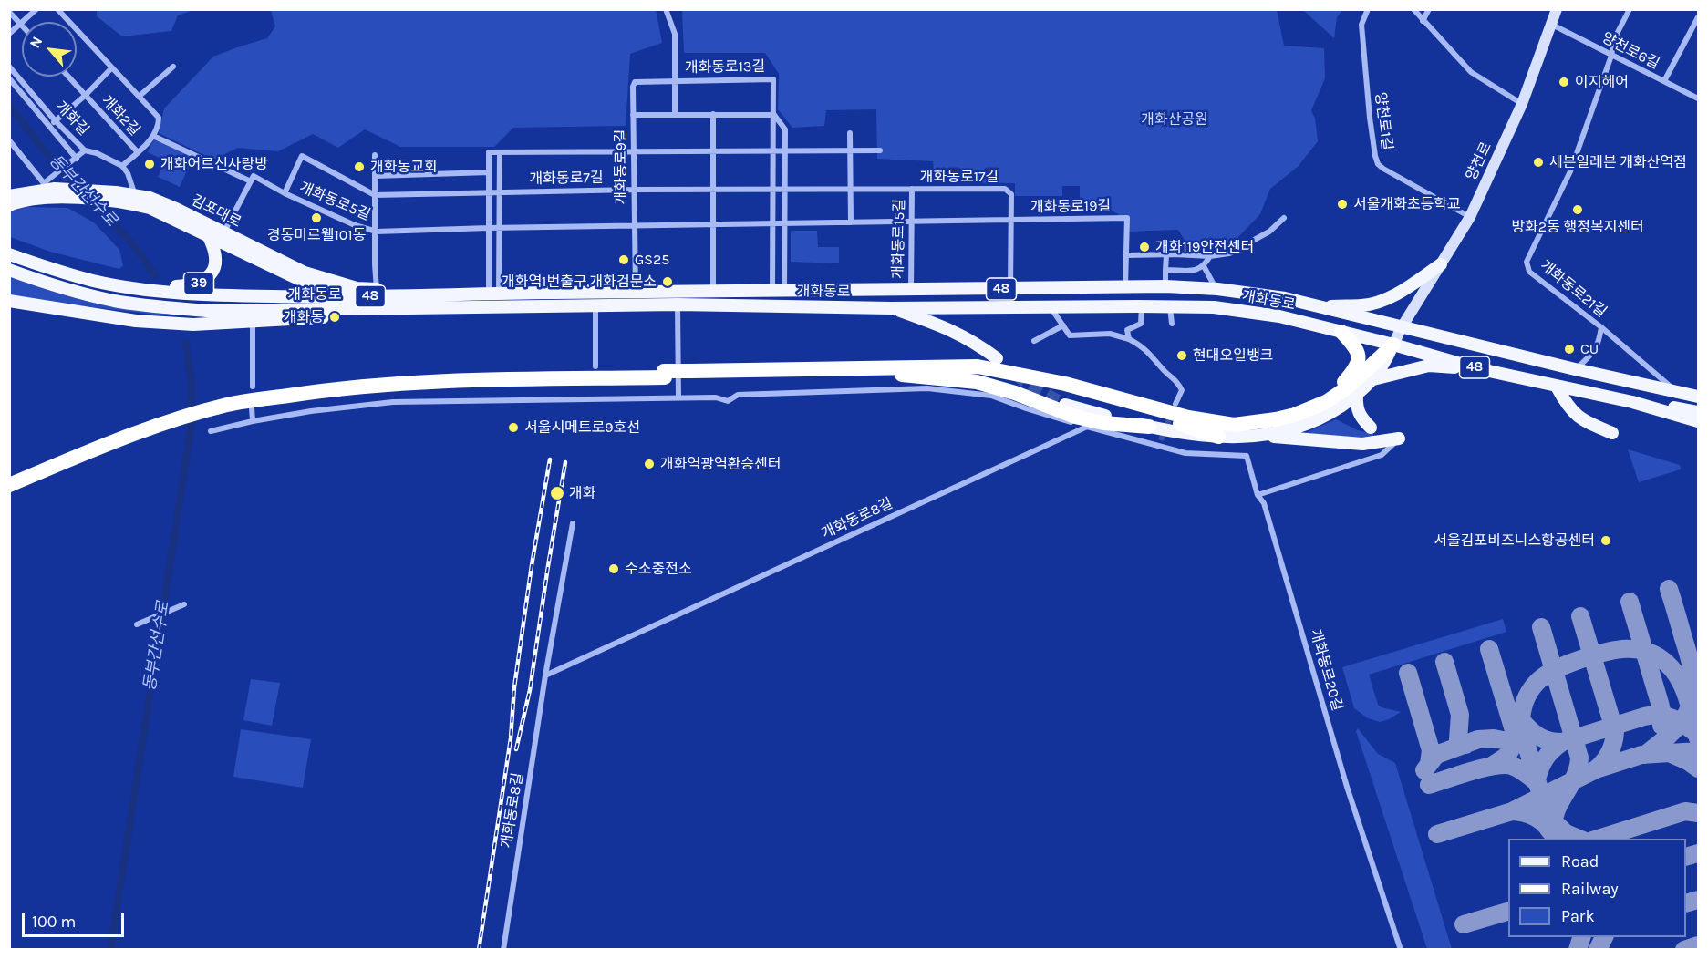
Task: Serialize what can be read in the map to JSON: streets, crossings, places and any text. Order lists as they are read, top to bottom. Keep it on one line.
{"streets":{"main road":["양천로","김포대로","39","48","개화동로"],"street":["양천로6길","개화동로13길","개화2길","개화길","양천로1길","개화동로9길","개화동로17길","개화동로7길","개화동로5길","개화동로19길","개화동로15길","개화동로21길","개화동로8길","개화동로20길"]},"crossings":[["양천로6길","양천로"],["양천로6길","개화동로21길"],["개화동로13길","개화동로9길"],["개화동로13길","개화동로"],["개화2길","개화길"],["개화2길","개화동로5길"],["양천로1길","양천로"],["양천로","개화동로"],["개화동로9길","개화동로7길"],["개화동로9길","개화동로"],["개화동로17길","개화동로19길"],["개화동로17길","개화동로15길"],["개화동로17길","개화동로"],["개화동로7길","개화동로5길"],["개화동로7길","개화동로"],["개화동로5길","김포대로"],["개화동로19길","개화동로"],["김포대로","39"],["김포대로","개화동로"],["개화동로15길","개화동로"],["39","개화동로"],["개화동로21길","개화동로"],["개화동로8길","개화동로20길"]],"water":["동부간선수로"],"parks":["개화산공원"],"places":["이지헤어","세븐일레븐 개화산역점","개화어르신사랑방","개화동교회","서울개화초등학교","방화2동 행정복지센터","경동미르웰101동","개화119안전센터","GS25","개화역1번출구.개화검문소","개화동","CU","현대오일뱅크","서울시메트로9호선","개화역광역환승센터","개화","서울김포비즈니스항공센터","수소충전소"],"legend":["Road","Railway","Park"],"scale_bar":"100 m","north":"top left"}
